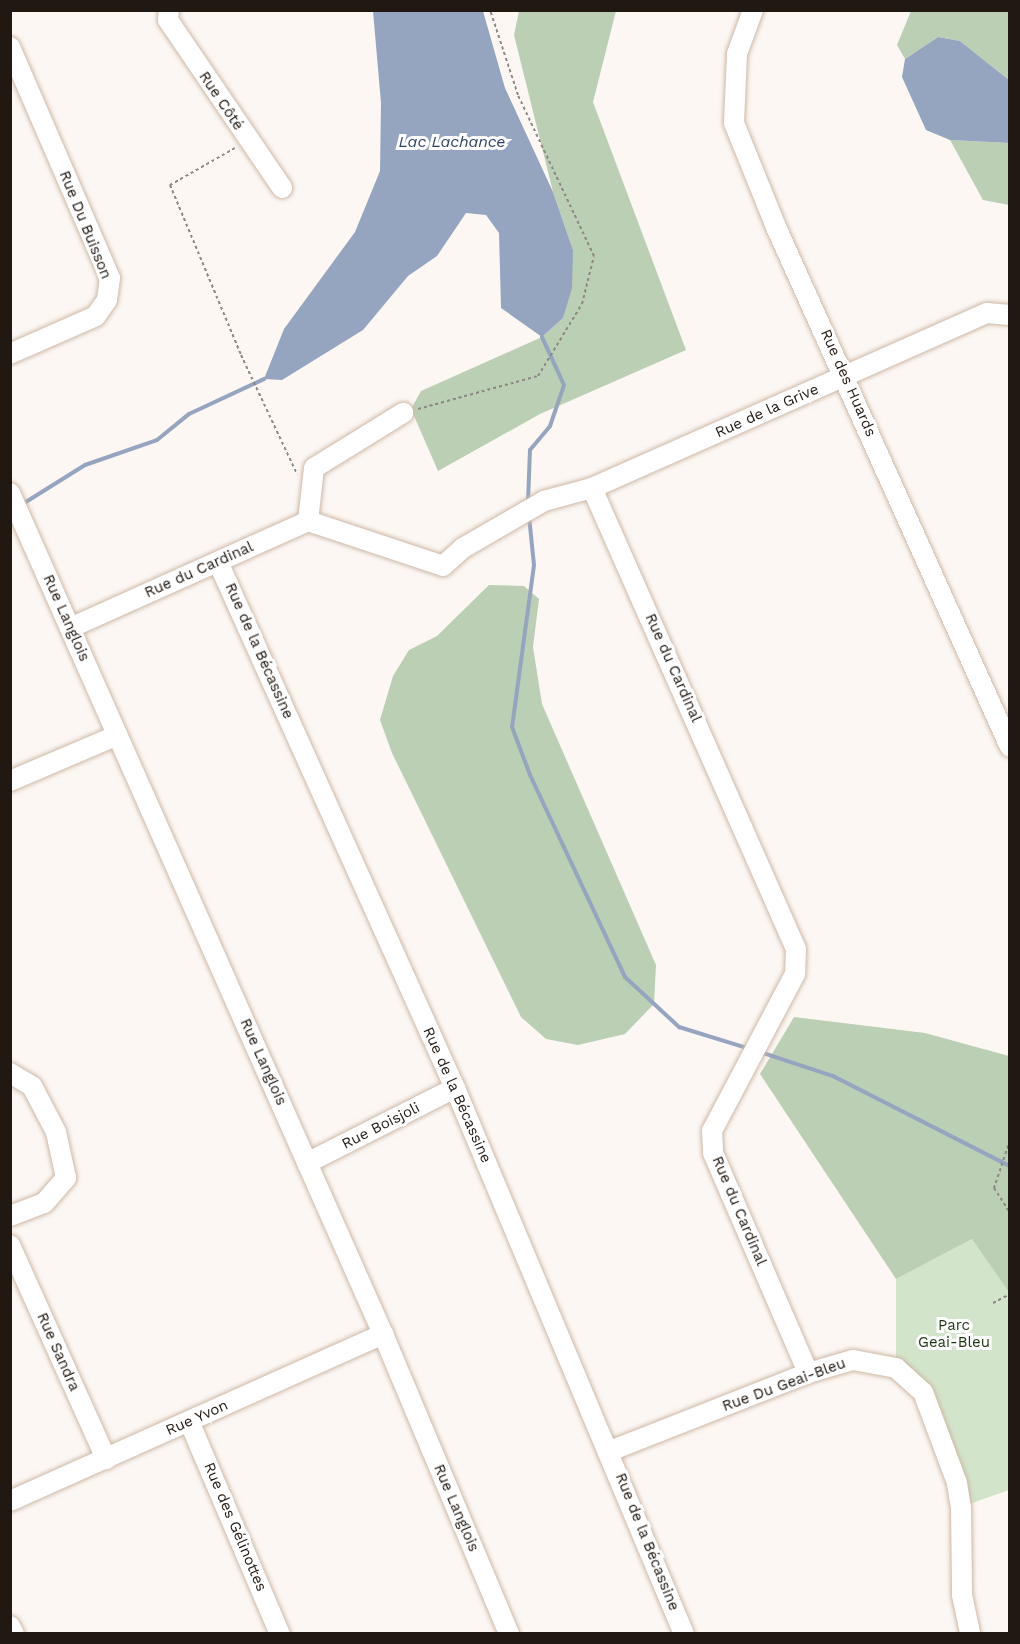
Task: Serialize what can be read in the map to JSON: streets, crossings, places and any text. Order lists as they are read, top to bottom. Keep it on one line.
{"streets":{"street":["Rue Côté","Rue Du Buisson","Rue des Huards","Rue de la Grive","Rue du Cardinal","Rue Langlois","Rue de la Bécassine","Rue Boisjoli","Rue Sandra","Rue Du Geai-Bleu","Rue Yvon","Rue des Gélinottes"]},"crossings":[["Rue des Huards","Rue de la Grive"],["Rue de la Grive","Rue du Cardinal"],["Rue du Cardinal","Rue Langlois"],["Rue du Cardinal","Rue de la Bécassine"],["Rue du Cardinal","Rue Du Geai-Bleu"],["Rue Langlois","Rue Boisjoli"],["Rue Langlois","Rue Yvon"],["Rue de la Bécassine","Rue Boisjoli"],["Rue de la Bécassine","Rue Du Geai-Bleu"],["Rue Sandra","Rue Yvon"],["Rue Yvon","Rue des Gélinottes"]],"water":["Lac Lachance"],"parks":["Parc Geai-Bleu"]}
